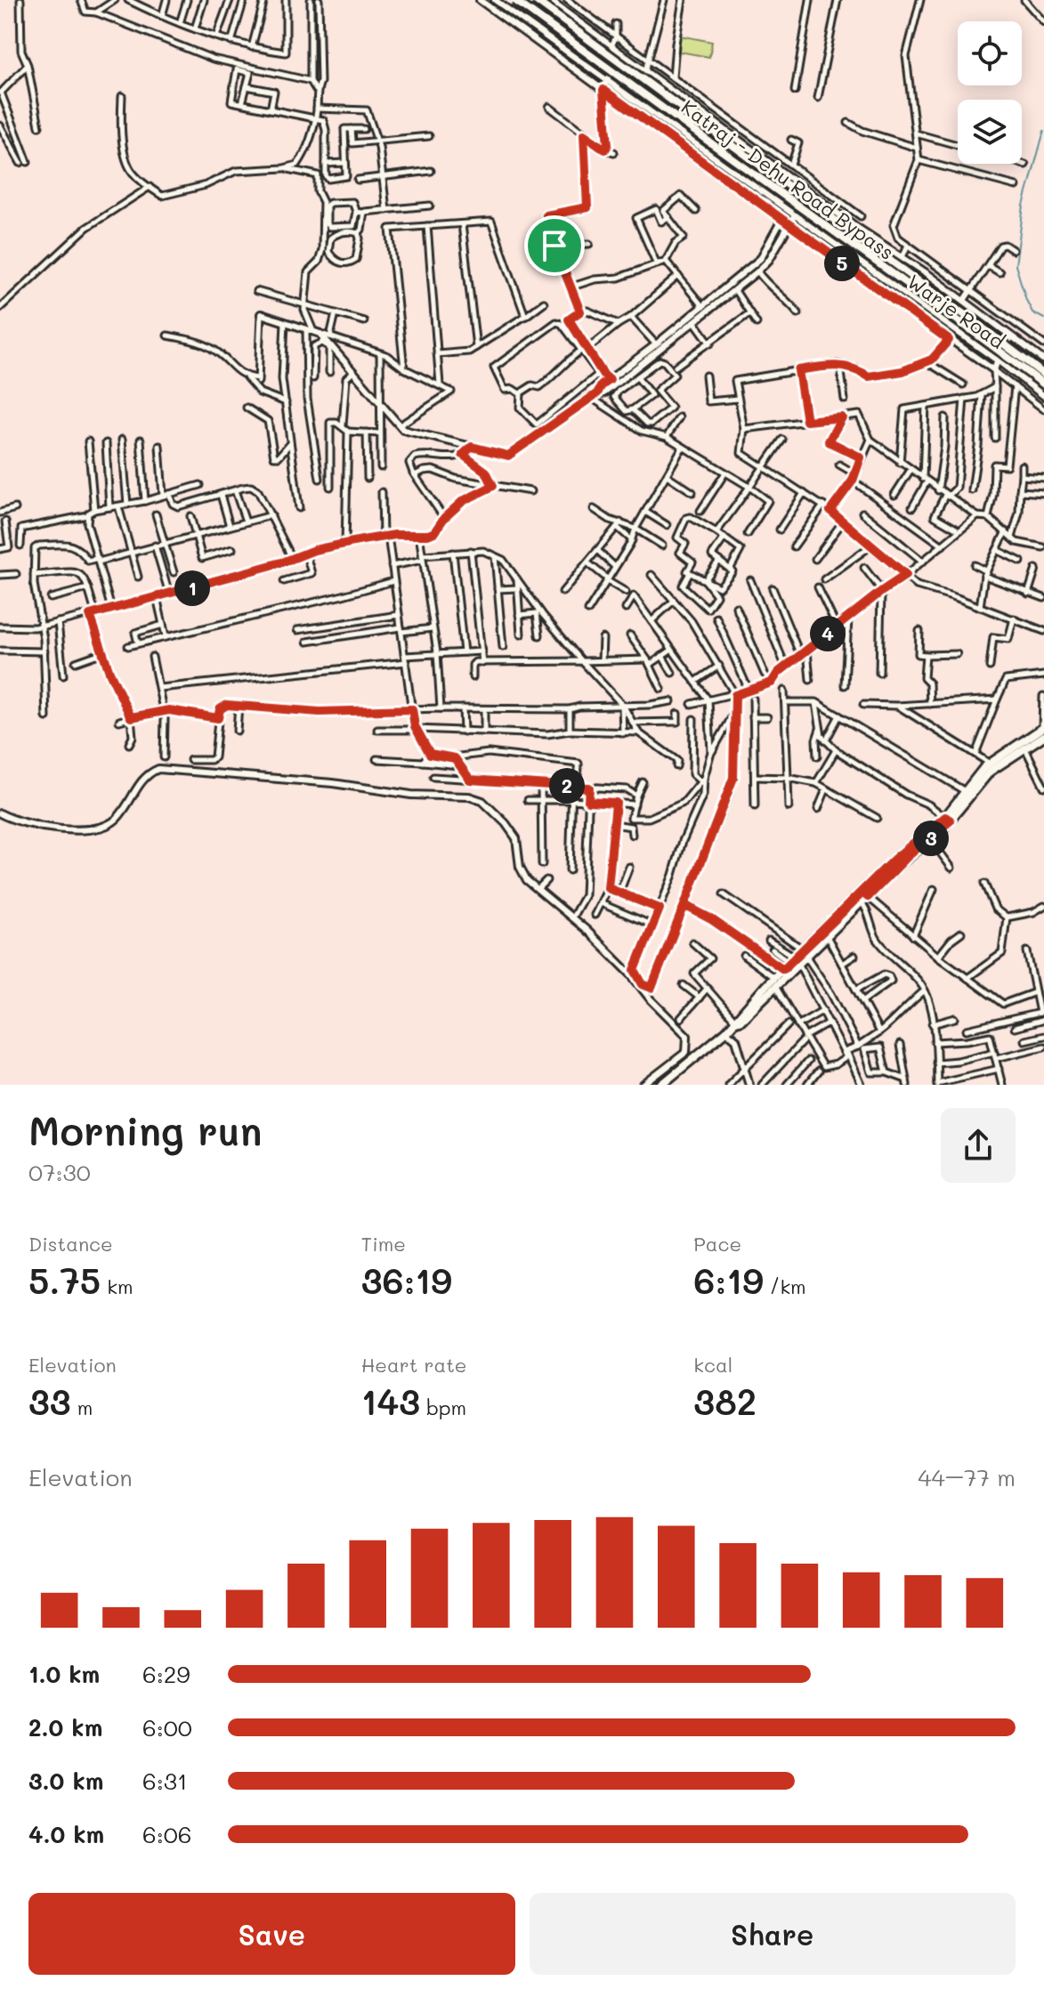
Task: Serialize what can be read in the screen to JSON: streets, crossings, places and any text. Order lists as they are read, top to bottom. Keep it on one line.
{"streets":{"main road":["Katraj - Dehu Road Bypass"],"street":["Warje Road"]},"page":{"pins":["5","1","4","2","3"],"heading":["Morning run","07:30"],"stats":[["Distance","5.75 km"],["Time","36:19"],["Pace","6:19 /km"],["Elevation","33 m"],["Heart rate","143 bpm"],["kcal","382"]],"chart":["Elevation","44–77 m"],"list":[{"name":"1.0 km","note":"6:29"},{"name":"2.0 km","note":"6:00"},{"name":"3.0 km","note":"6:31"},{"name":"4.0 km","note":"6:06"}],"buttons":["Save","Share"]}}
